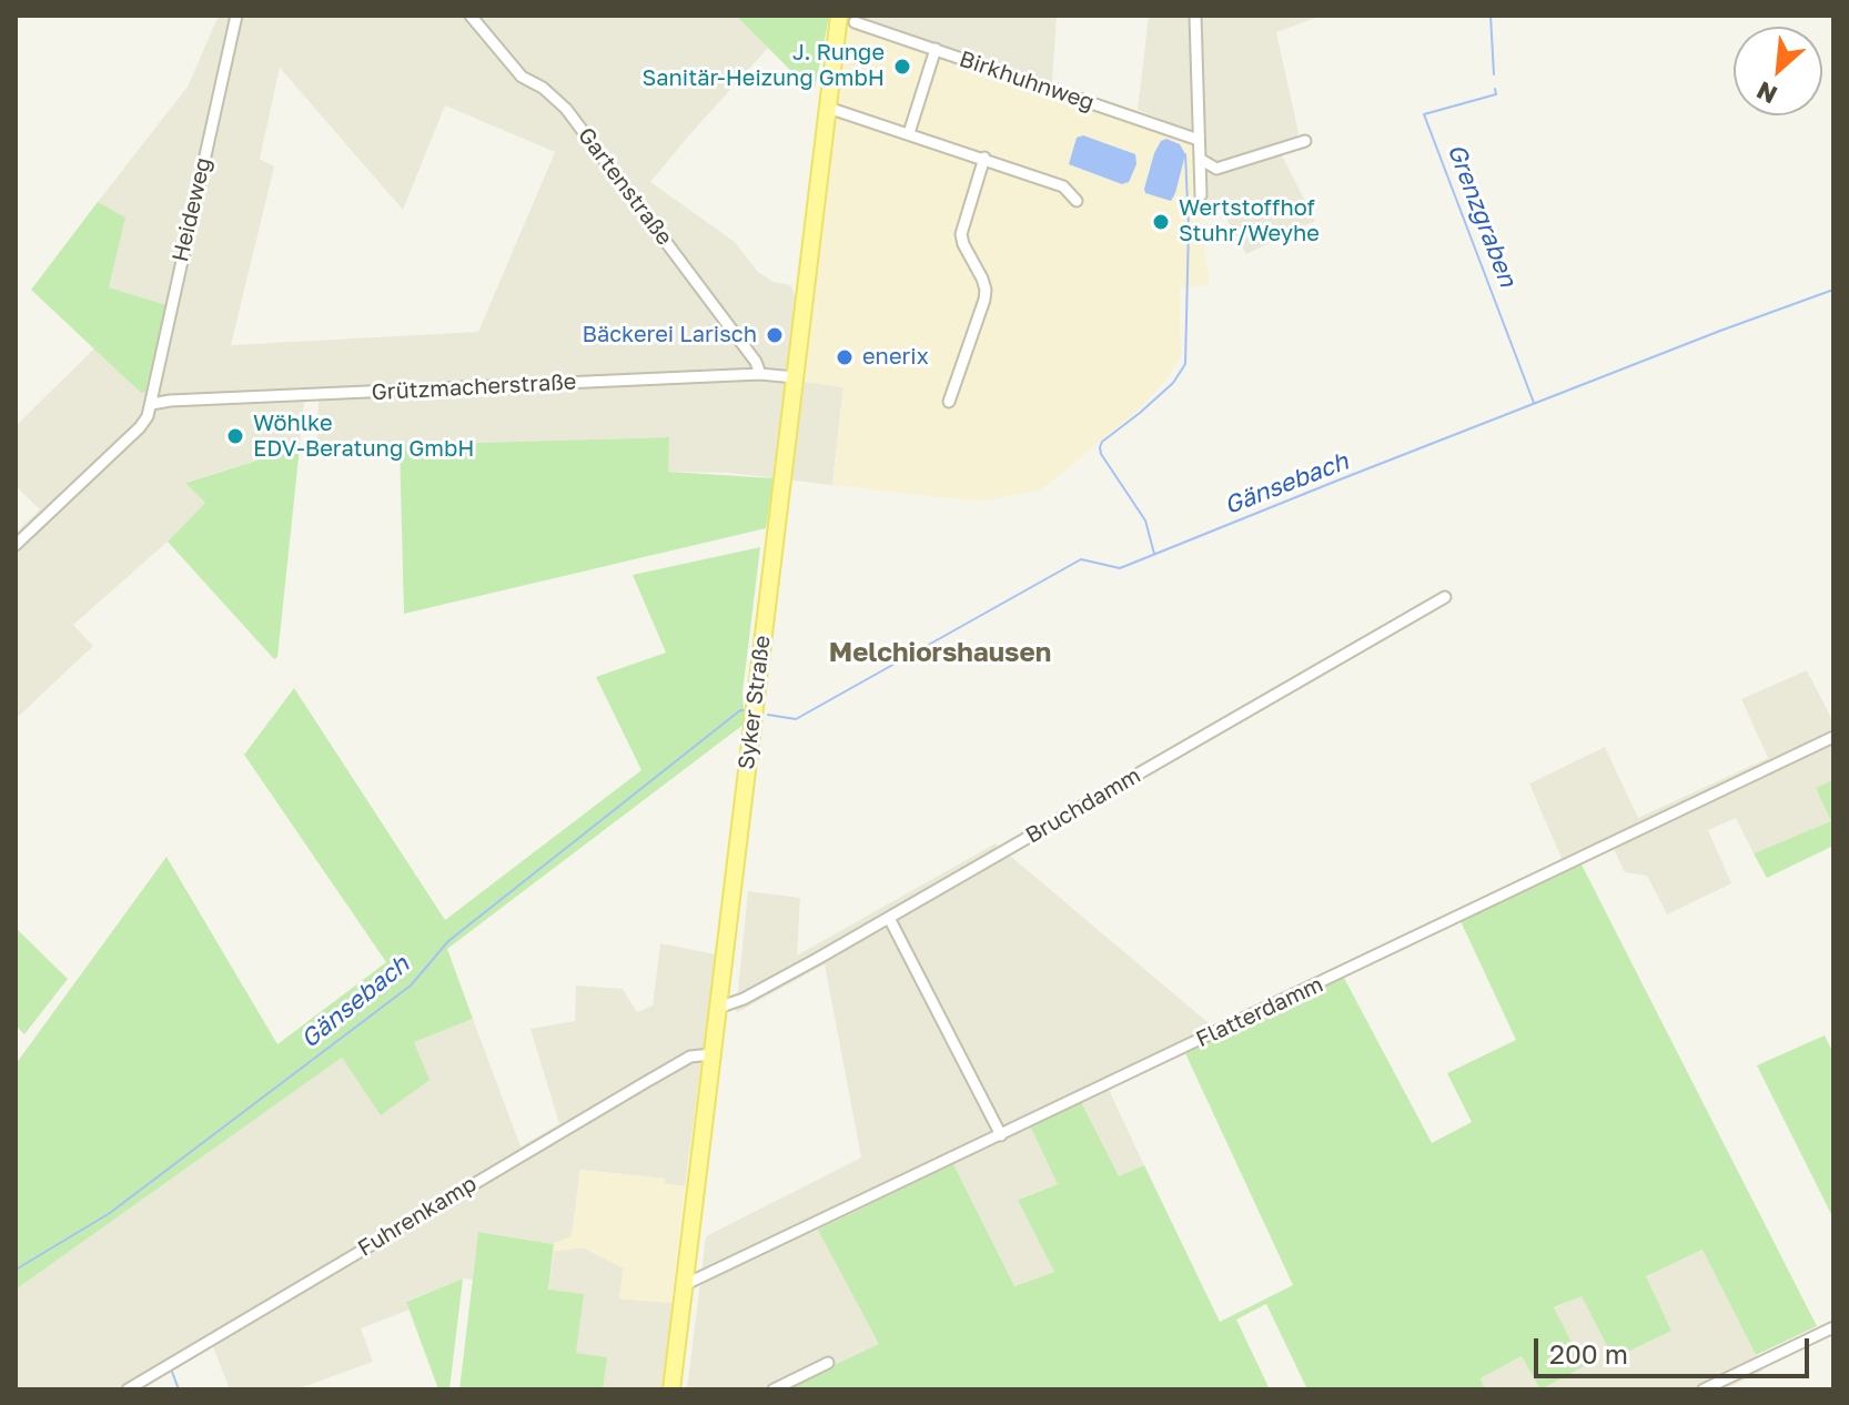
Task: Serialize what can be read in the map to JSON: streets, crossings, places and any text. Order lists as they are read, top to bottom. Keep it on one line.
{"streets":{"main road":["Syker Straße"],"street":["Birkhuhnweg","Gartenstraße","Heideweg","Grützmacherstraße","Bruchdamm","Flatterdamm","Fuhrenkamp"]},"crossings":[["Birkhuhnweg","Syker Straße"],["Gartenstraße","Grützmacherstraße"],["Heideweg","Grützmacherstraße"],["Grützmacherstraße","Syker Straße"],["Syker Straße","Bruchdamm"],["Syker Straße","Flatterdamm"],["Syker Straße","Fuhrenkamp"]],"districts":["Melchiorshausen"],"water":["Grenzgraben","Gänsebach"],"places":["J. Runge Sanitär-Heizung GmbH","Wertstoffhof Stuhr/Weyhe","Bäckerei Larisch","enerix","Wöhlke EDV-Beratung GmbH"],"scale_bar":"200 m","north":"bottom left"}
